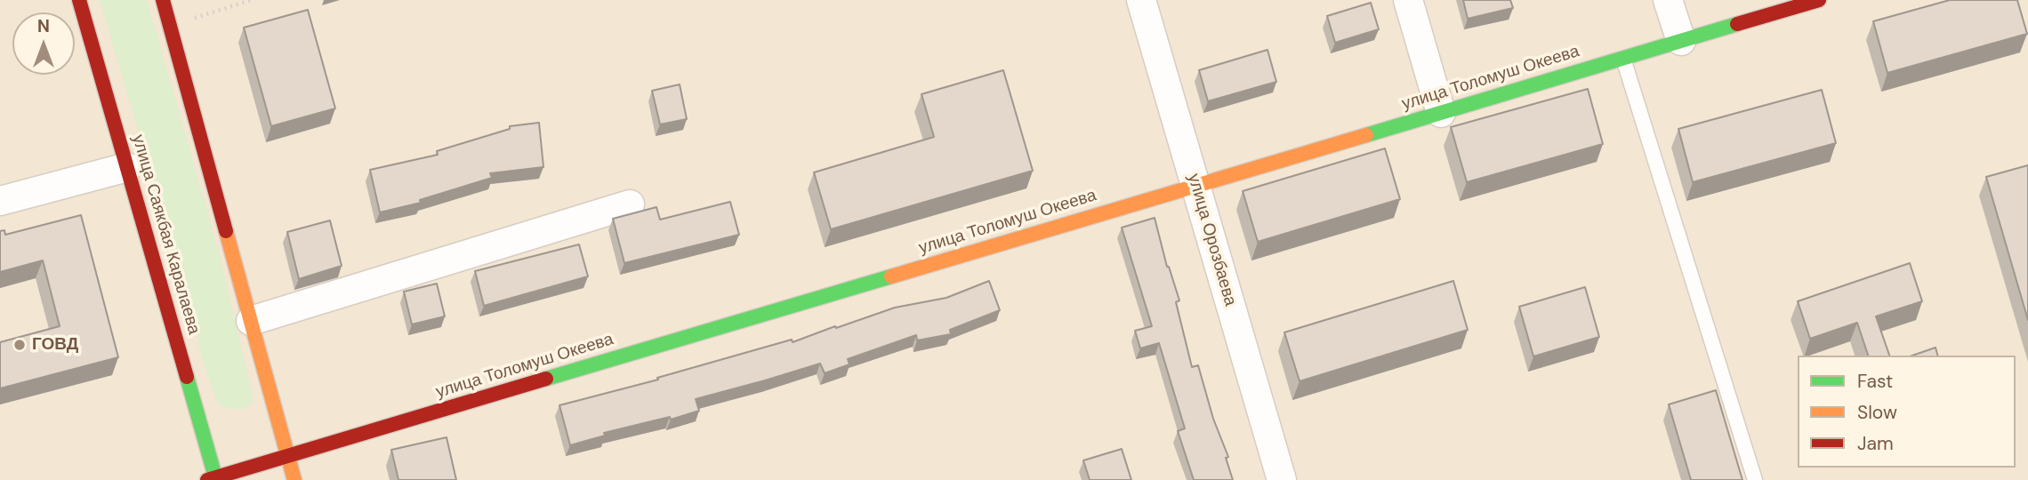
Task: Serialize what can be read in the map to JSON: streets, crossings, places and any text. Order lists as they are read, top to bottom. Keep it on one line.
{"streets":{"street":["улица Толомуш Океева","улица Саякбая Каралаева","улица Орозбаева"]},"crossings":[["улица Толомуш Океева","улица Саякбая Каралаева"],["улица Толомуш Океева","улица Орозбаева"]],"places":["ГОВД"],"legend":["Fast","Slow","Jam"],"north":"top"}
